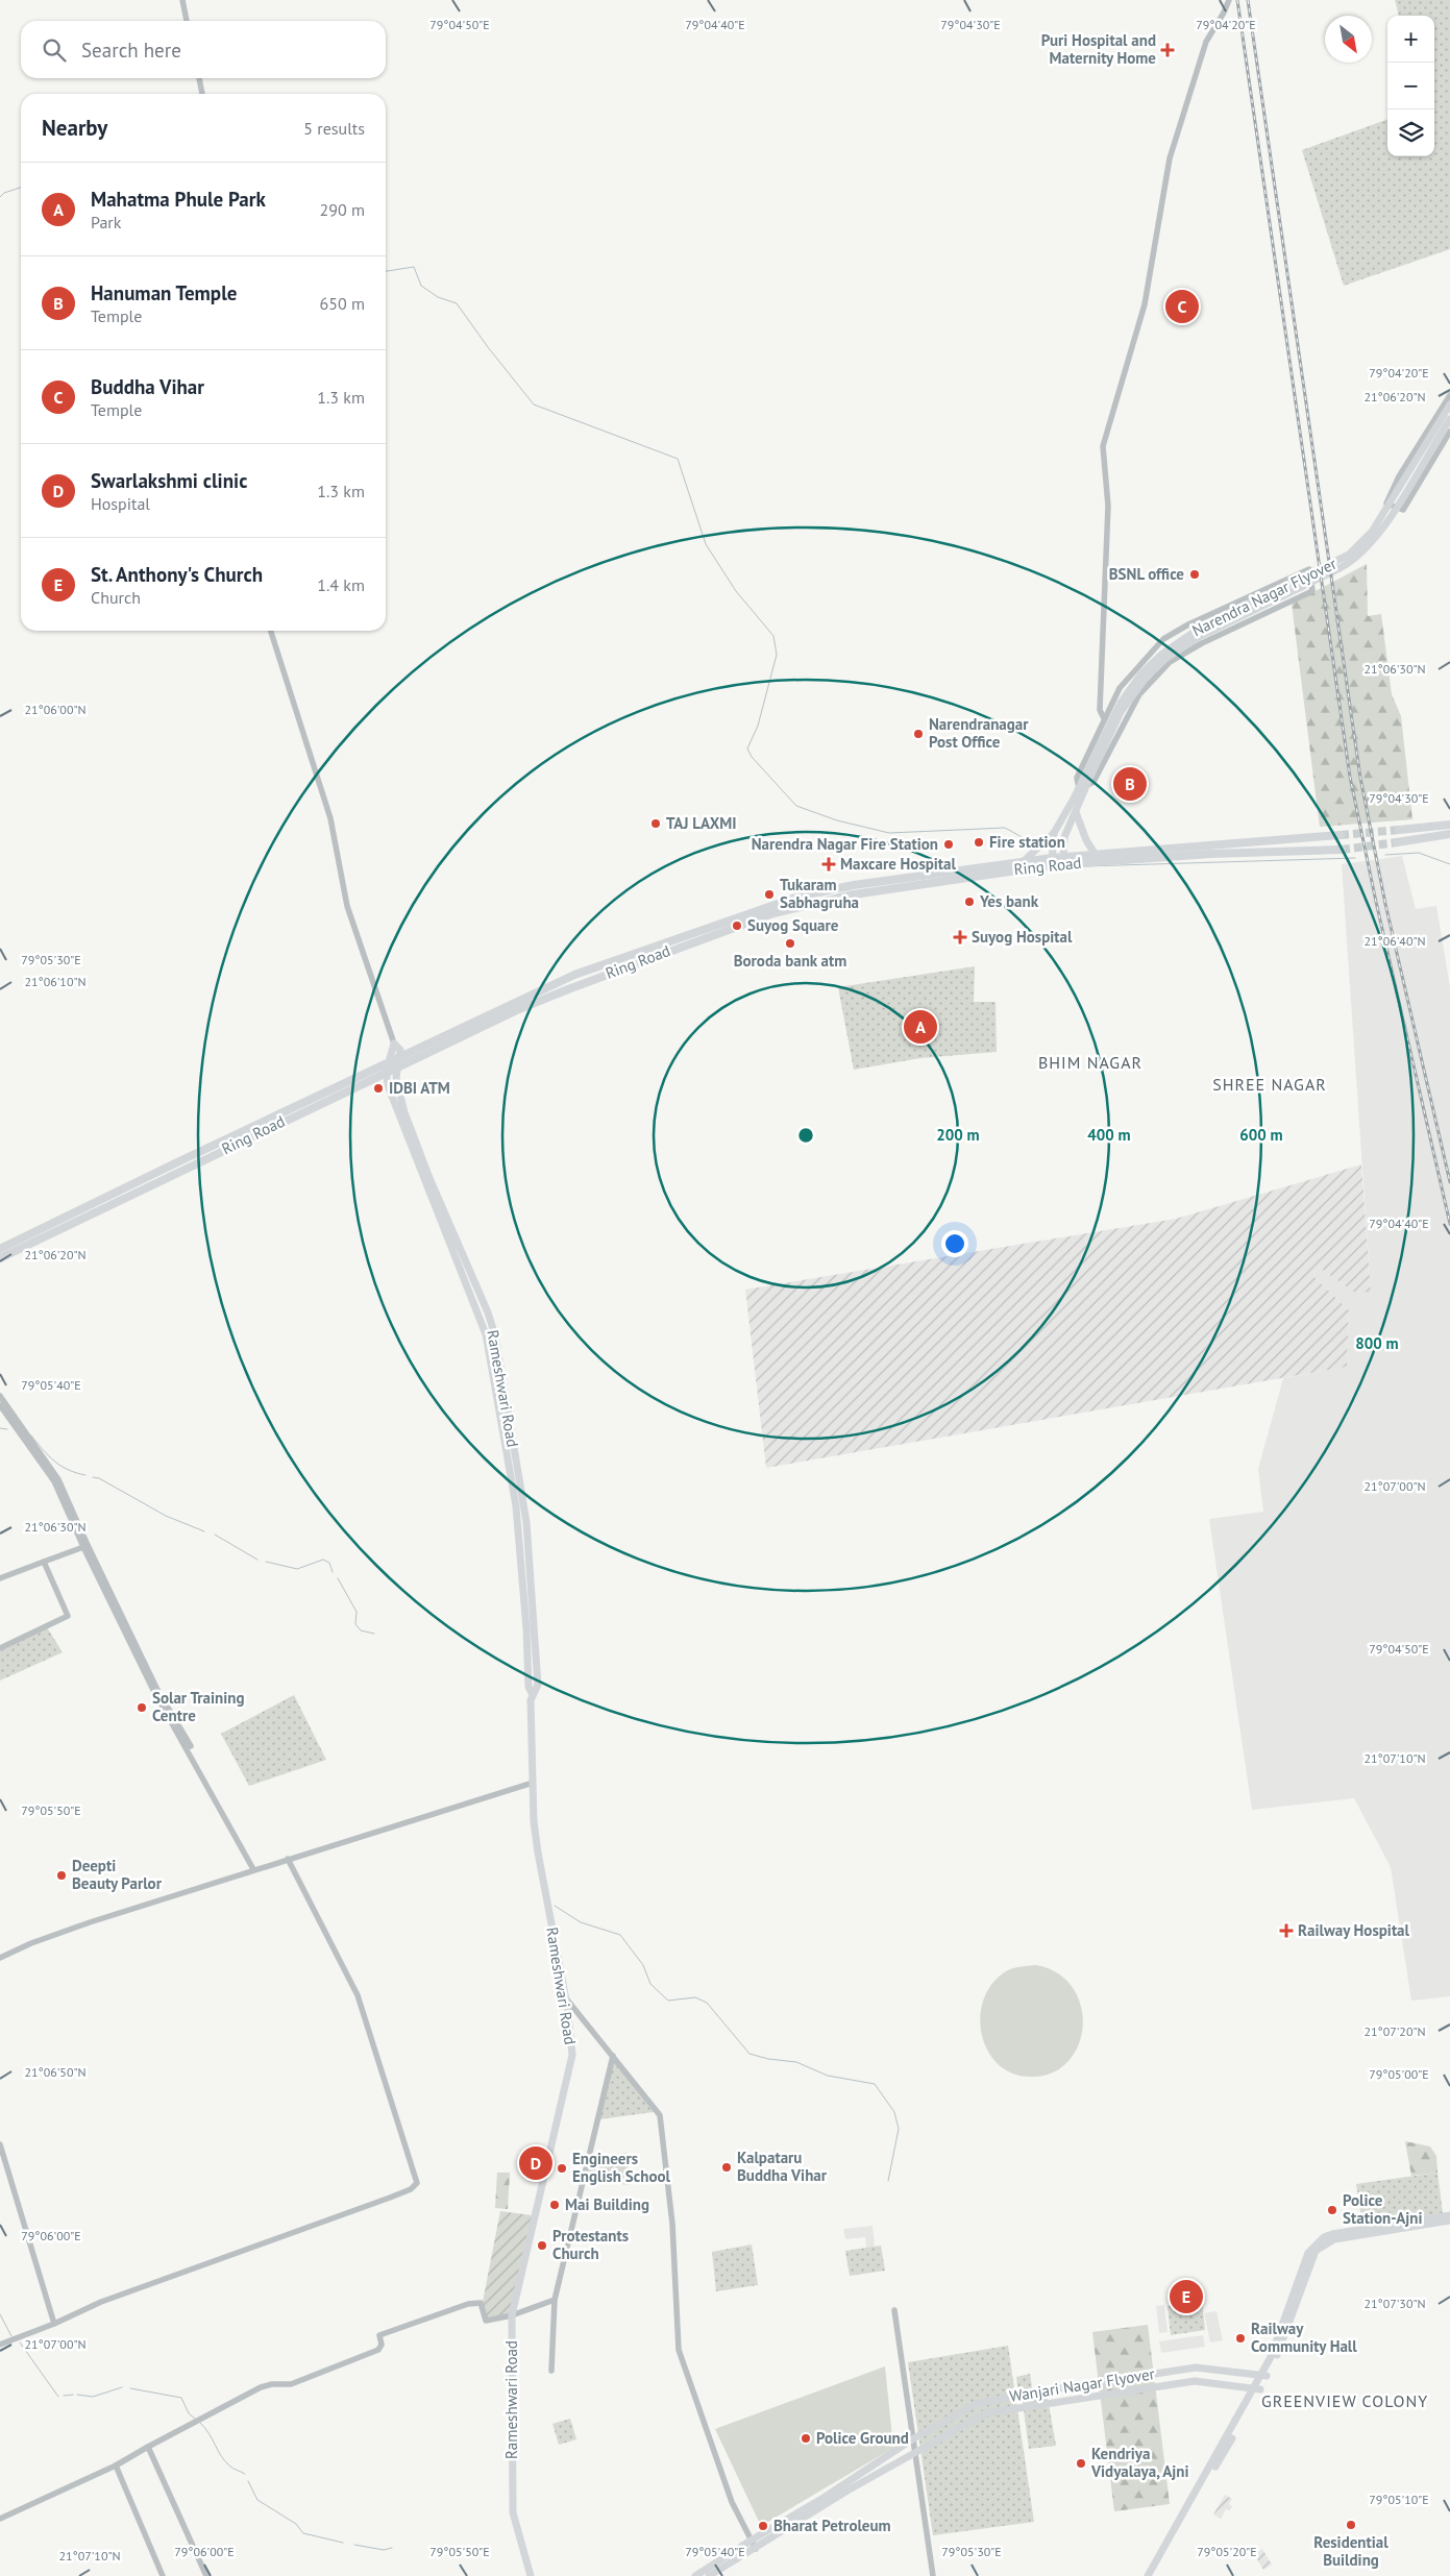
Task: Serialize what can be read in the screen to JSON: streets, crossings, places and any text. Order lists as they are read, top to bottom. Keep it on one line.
{"streets":{"highway":["Ring Road"],"main road":["Narendra Nagar Flyover","Rameshwari Road","Wanjari Nagar Flyover"]},"crossings":[["Ring Road","Rameshwari Road"]],"districts":["BHIM NAGAR","SHREE NAGAR","GREENVIEW COLONY"],"places":{"health":["Puri Hospital and Maternity Home","Maxcare Hospital","Suyog Hospital","Railway Hospital"],"other":["BSNL office","Narendranagar Post Office","TAJ LAXMI","Fire station","Narendra Nagar Fire Station","Tukaram Sabhagruha","Yes bank","Suyog Square","Boroda bank atm","IDBI ATM","Solar Training Centre","Deepti Beauty Parlor","Kalpataru Buddha Vihar","Engineers English School","Mai Building","Police Station-Ajni","Protestants Church","Railway Community Hall","Police Ground","Kendriya Vidyalaya, Ajni","Residential Building","Bharat Petroleum"]},"north":"bottom right","page":{"map_buttons":["+","−"],"search":"Search here","heading":["Nearby","5 results"],"list":[{"mark":"A","name":"Mahatma Phule Park","note":"Park","value":"290 m"},{"mark":"B","name":"Hanuman Temple","note":"Temple","value":"650 m"},{"mark":"C","name":"Buddha Vihar","note":"Temple","value":"1.3 km"},{"mark":"D","name":"Swarlakshmi clinic","note":"Hospital","value":"1.3 km"},{"mark":"E","name":"St. Anthony's Church","note":"Church","value":"1.4 km"}],"pins":["C","B","A","D","E"]},"coordinates":["79°04'50\"E","79°04'30\"E","79°04'20\"E","79°04'40\"E","21°06'20\"N","21°06'30\"N","21°06'00\"N","21°06'40\"N","79°05'30\"E","21°06'10\"N","79°05'40\"E","21°07'00\"N","21°07'10\"N","79°05'50\"E","21°07'20\"N","21°06'50\"N","79°05'00\"E","79°06'00\"E","21°07'30\"N","79°05'10\"E","79°05'20\"E"],"rings":["200 m","400 m","600 m","800 m"]}
